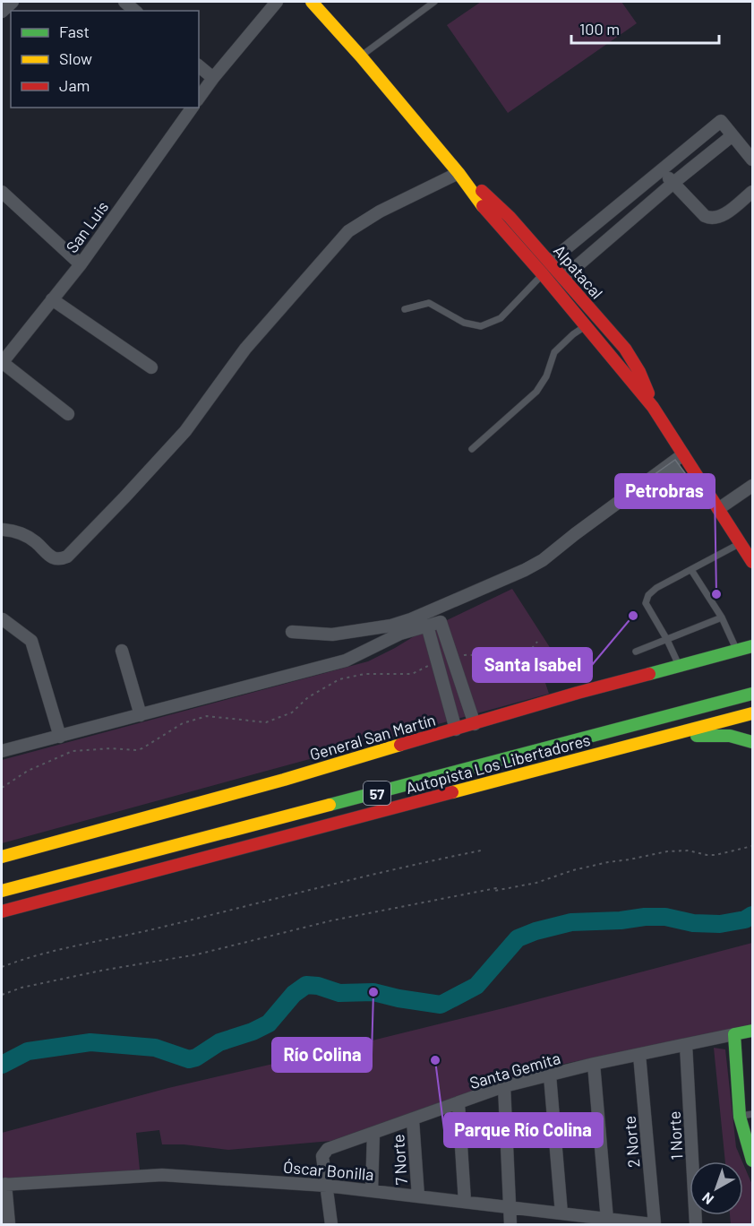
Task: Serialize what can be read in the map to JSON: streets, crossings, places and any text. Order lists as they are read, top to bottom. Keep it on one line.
{"streets":{"main road":["Alpatacal","General San Martín","Autopista Los Libertadores","57","Santa Gemita"],"street":["San Luis","1 Norte","2 Norte","7 Norte","Óscar Bonilla"]},"crossings":[["Santa Gemita","1 Norte"],["Santa Gemita","2 Norte"],["Santa Gemita","7 Norte"],["Santa Gemita","Óscar Bonilla"],["2 Norte","Óscar Bonilla"],["7 Norte","Óscar Bonilla"]],"places":["Petrobras","Santa Isabel","Río Colina","Parque Río Colina"],"legend":["Fast","Slow","Jam"],"scale_bar":"100 m","north":"bottom left"}
